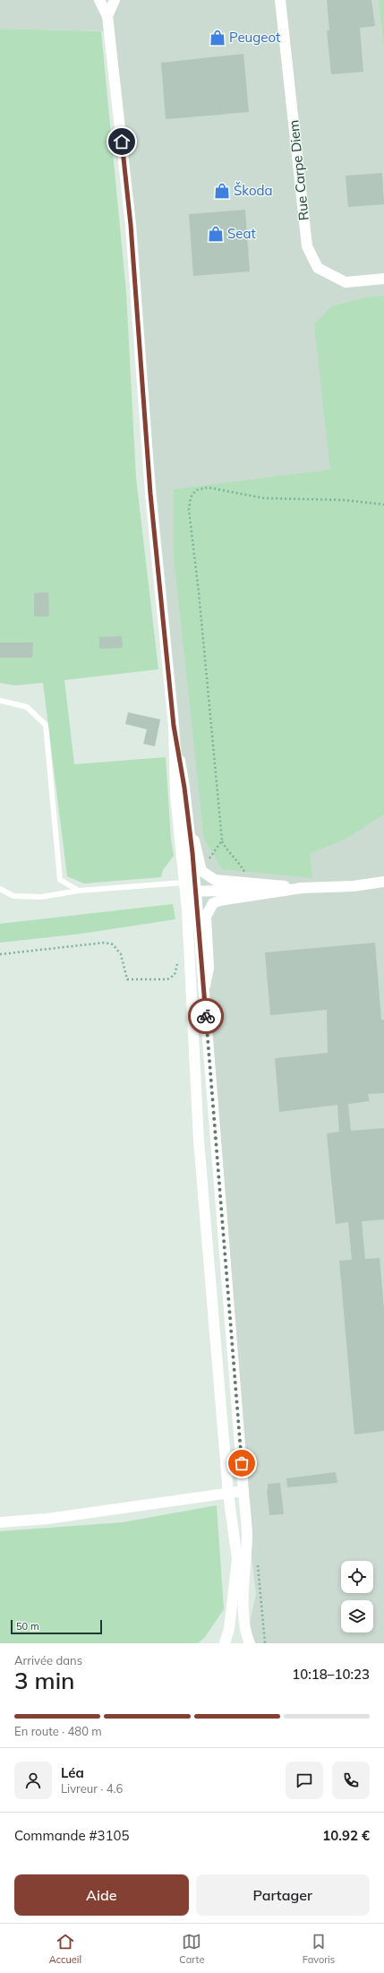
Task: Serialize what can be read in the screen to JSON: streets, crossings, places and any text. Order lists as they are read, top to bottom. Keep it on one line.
{"streets":{"main road":["Rue Carpe Diem"]},"places":{"shop":["Peugeot","Škoda","Seat"]},"scale_bar":"50 m","page":{"scale":"50 m","heading":["3 min","Arrivée dans","10:18–10:23"],"panel":["Léa","Livreur · 4.6","Commande #3105","10.92 €"],"bar":"En route · 480 m","buttons":["Aide","Partager"],"tabs":["Accueil","Carte","Favoris"]}}
